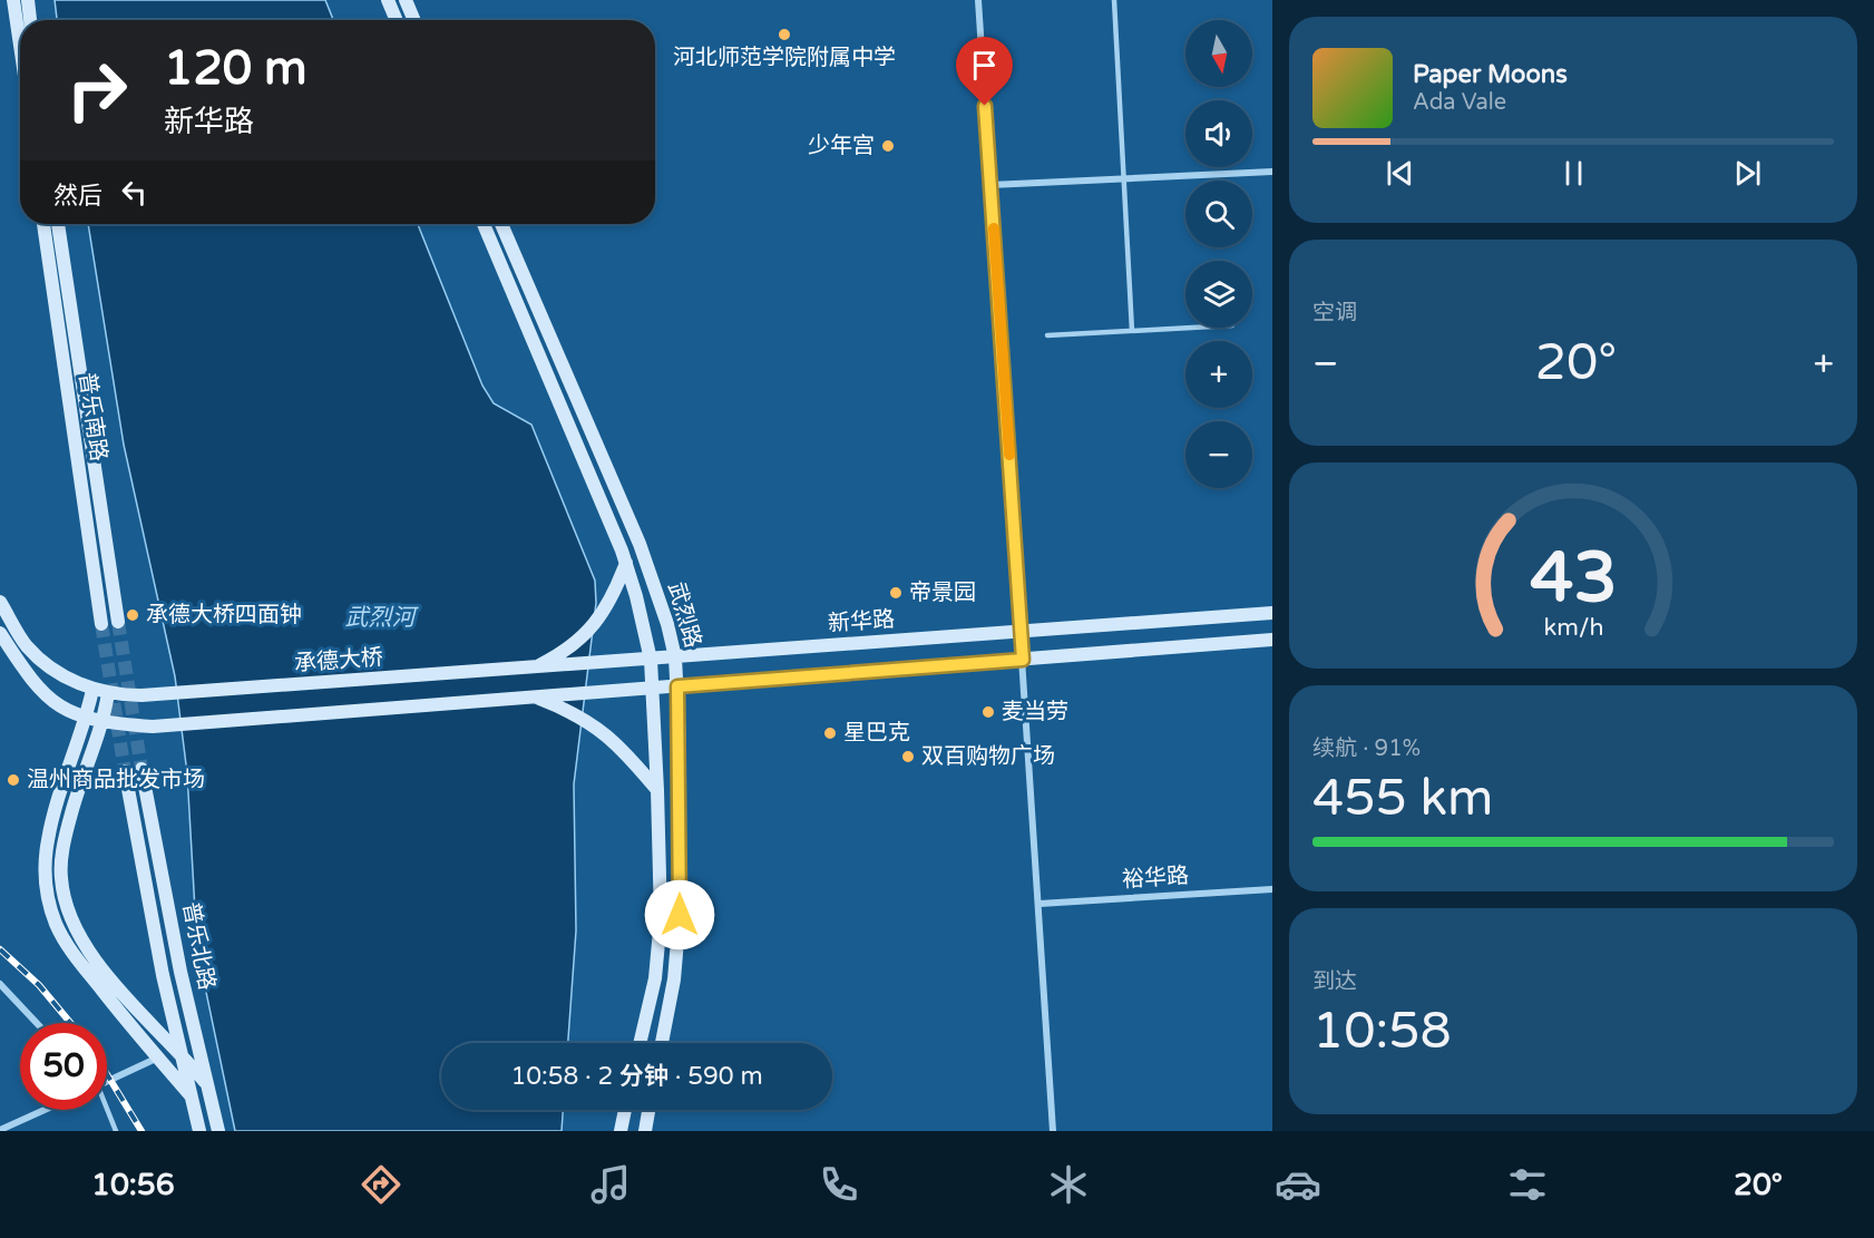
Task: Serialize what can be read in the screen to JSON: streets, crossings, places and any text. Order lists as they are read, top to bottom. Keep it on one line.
{"streets":{"main road":["普乐南路","武烈路","新华路","承德大桥","普乐北路"],"street":["裕华路"]},"crossings":[["武烈路","新华路"],["新华路","承德大桥"]],"water":["武烈河"],"places":["河北师范学院附属中学","少年宫","帝景园","承德大桥四面钟","麦当劳","星巴克","双百购物广场","温州商品批发市场"],"north":"bottom","page":{"map_buttons":["+","−"],"turn":["120 m","新华路"],"song":["Paper Moons","Ada Vale"],"then":"然后","tile":["空调",["续航 · 91%","455 km"],["到达","10:58"]],"heat":["−","20°","+"],"limit":"50","trip":"10:58 · 2 分钟 · 590 m","tabs":["10:56","20°"],"gauge":["43","km/h"]}}
